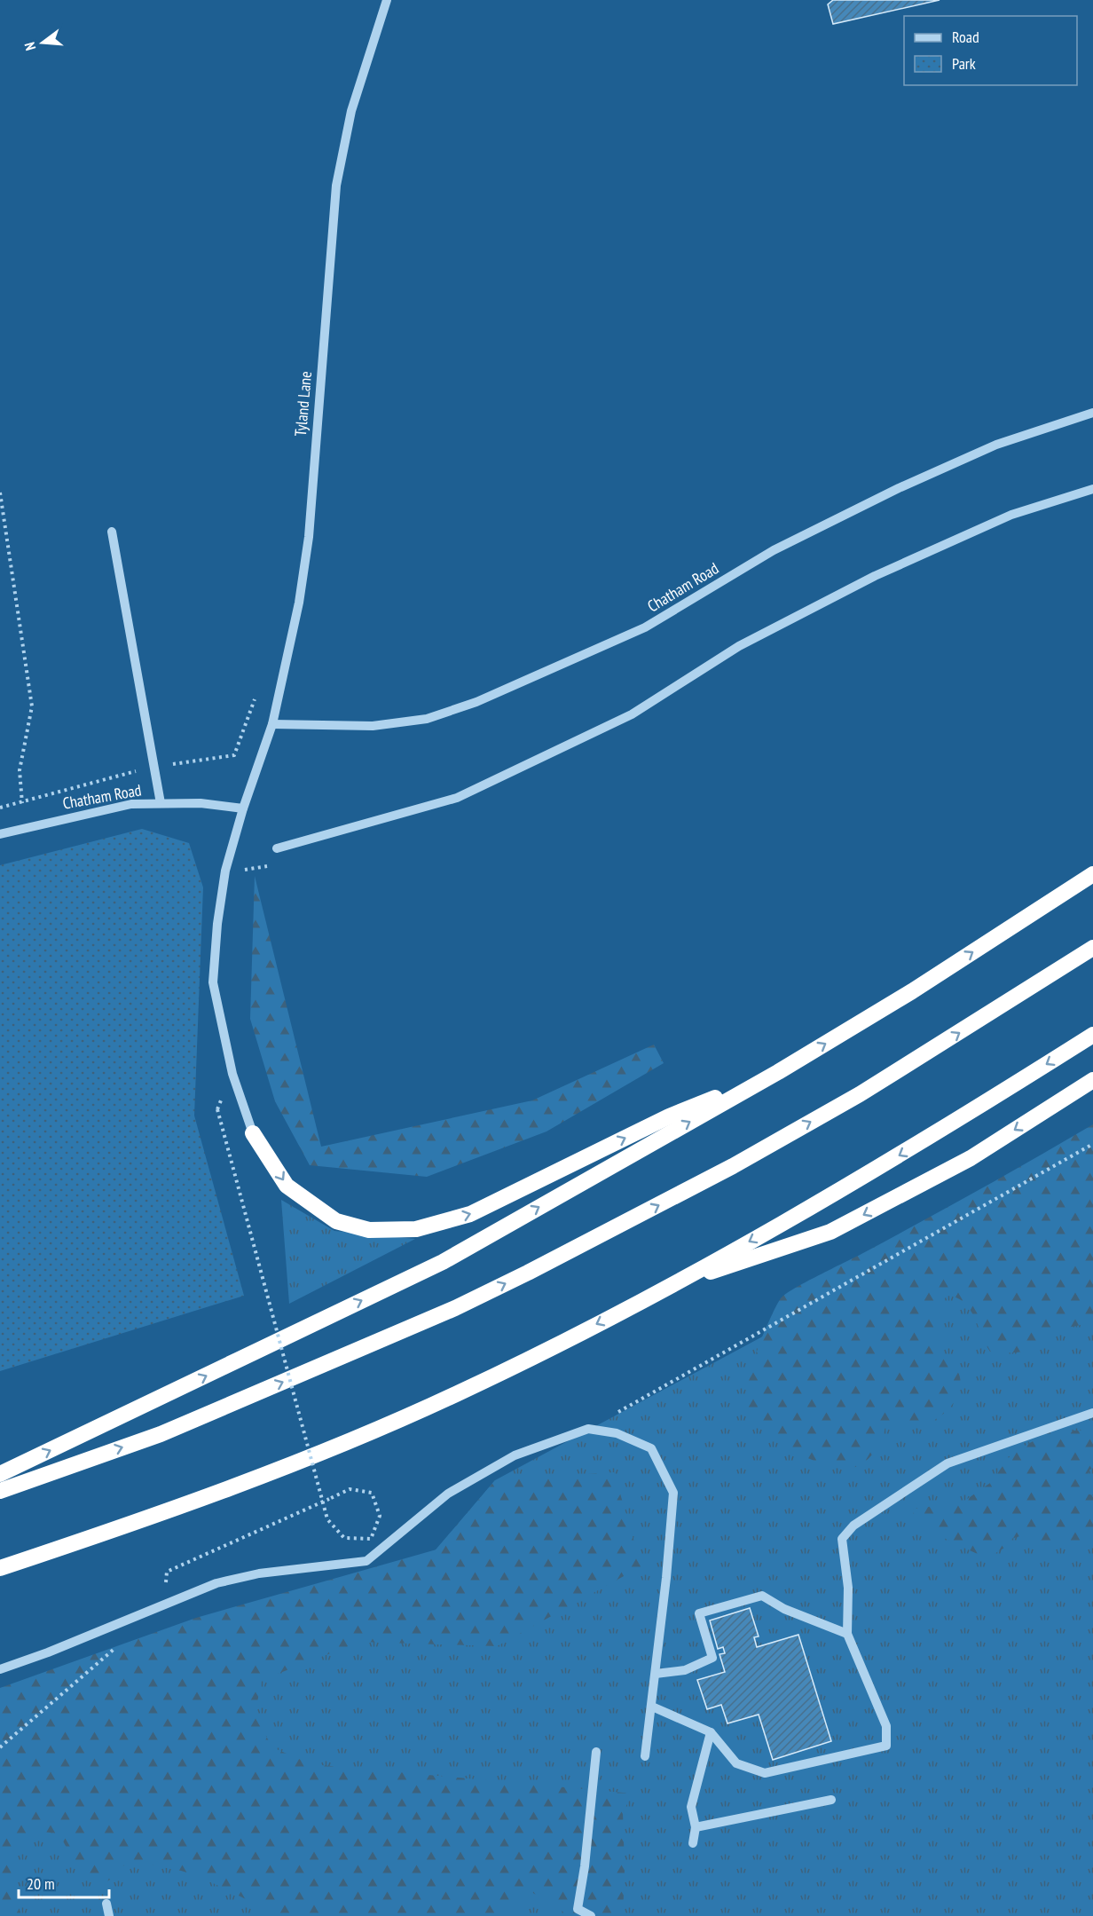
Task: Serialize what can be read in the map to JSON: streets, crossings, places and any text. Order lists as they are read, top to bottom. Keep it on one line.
{"streets":{"street":["Tyland Lane","Chatham Road"]},"crossings":[["Tyland Lane","Chatham Road"]],"legend":["Road","Park"],"scale_bar":"20 m","north":"left"}
